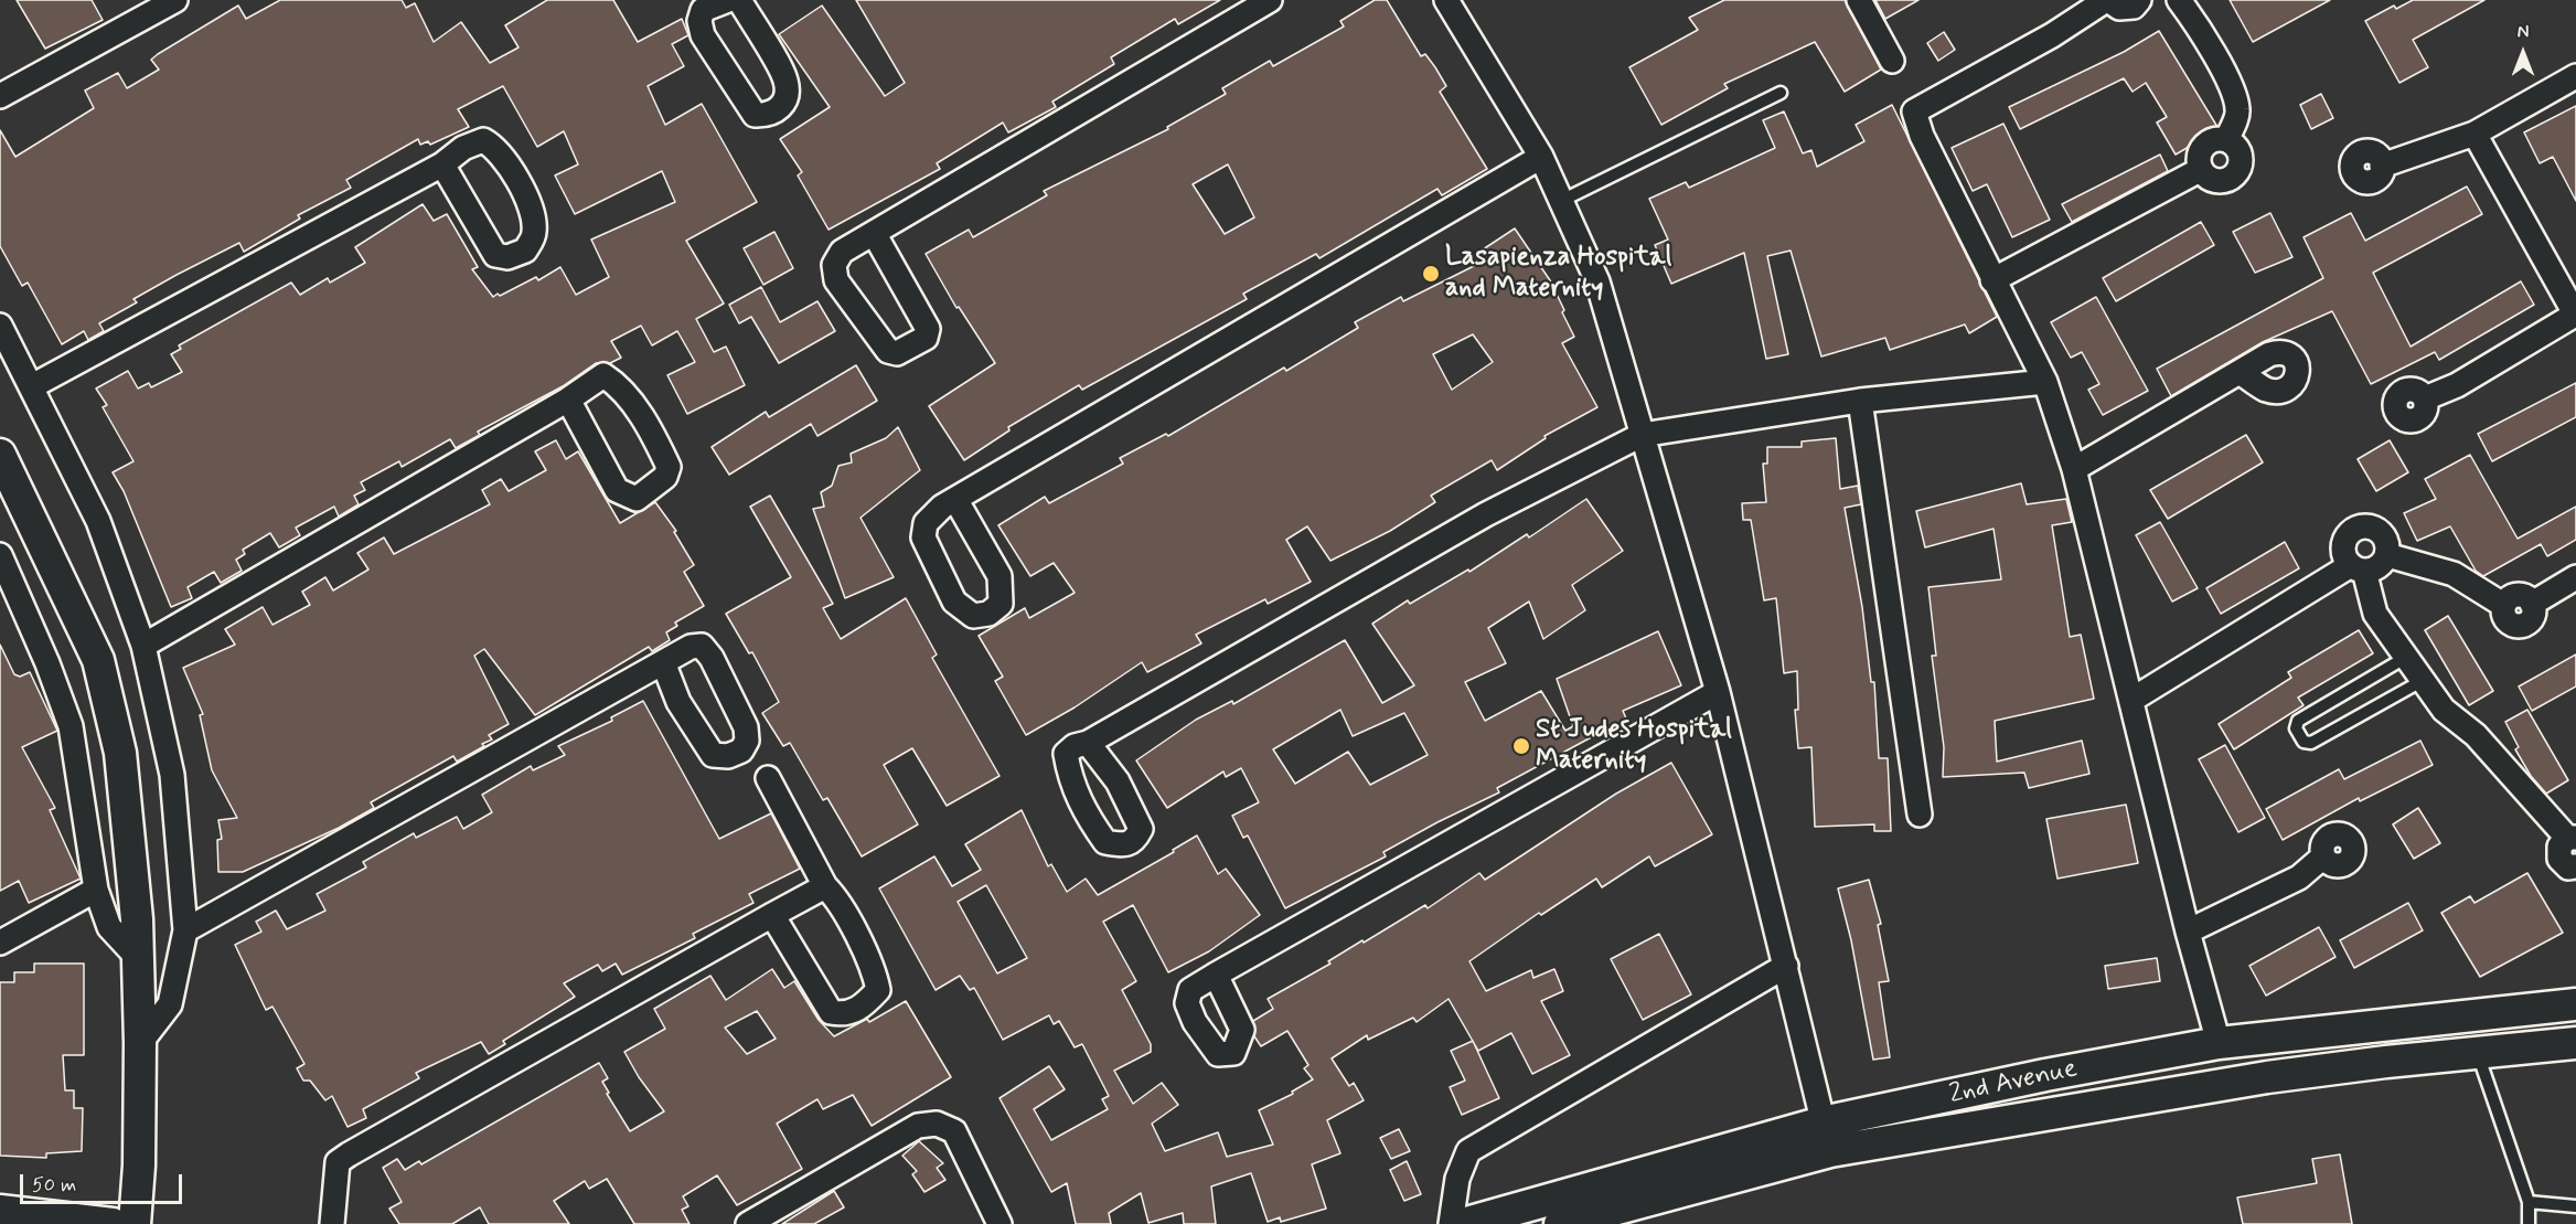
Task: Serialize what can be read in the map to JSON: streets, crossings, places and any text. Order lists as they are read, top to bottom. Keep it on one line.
{"streets":{"street":["2nd Avenue"]},"places":["Lasapienza Hospital and Maternity","St Judes Hospital Maternity"],"scale_bar":"50 m","north":"top"}
